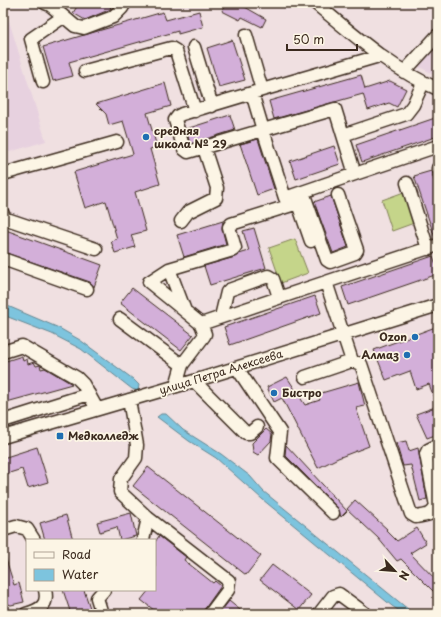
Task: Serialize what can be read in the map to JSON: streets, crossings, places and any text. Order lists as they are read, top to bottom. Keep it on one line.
{"streets":{"street":["улица Петра Алексеева"]},"places":{"other":["средняя школа № 29","Ozon","Алмаз","Бистро"],"transit":["Медколледж"]},"legend":["Road","Water"],"scale_bar":"50 m","north":"bottom right"}
